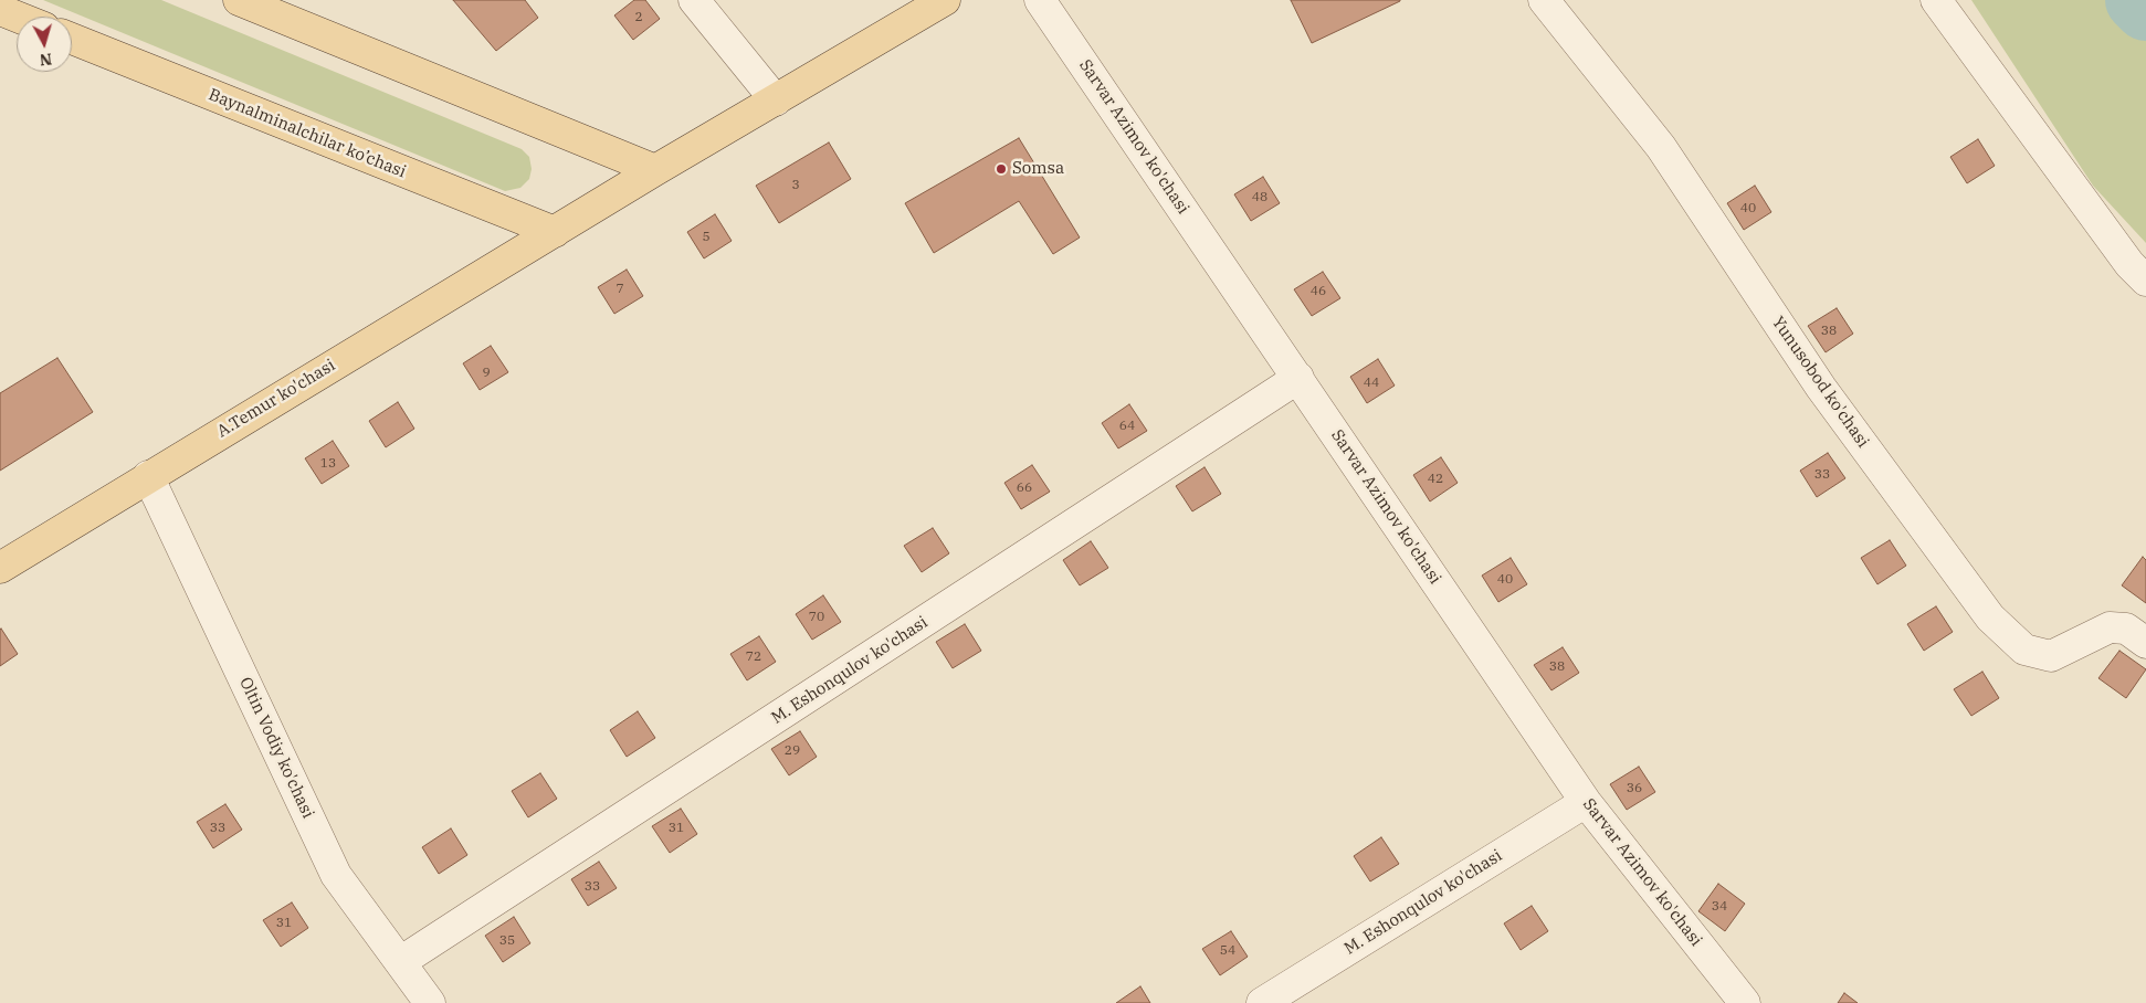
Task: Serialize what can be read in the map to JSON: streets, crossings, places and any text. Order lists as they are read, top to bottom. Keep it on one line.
{"streets":{"main road":["Baynalminalchilar ko’chasi","A.Temur ko'chasi"],"street":["Sarvar Azimov ko'chasi","Yunusobod ko'chasi","M. Eshonqulov ko'chasi","Oltin Vodiy ko'chasi"]},"crossings":[["Baynalminalchilar ko’chasi","A.Temur ko'chasi"],["Sarvar Azimov ko'chasi","M. Eshonqulov ko'chasi"],["A.Temur ko'chasi","Oltin Vodiy ko'chasi"],["M. Eshonqulov ko'chasi","Oltin Vodiy ko'chasi"]],"places":["Somsa"],"house_numbers":["2","3","48","40","5","7","46","38","9","44","64","13","33","42","66","40","70","72","38","29","36","33","31","33","34","31","35","54"],"north":"bottom"}
